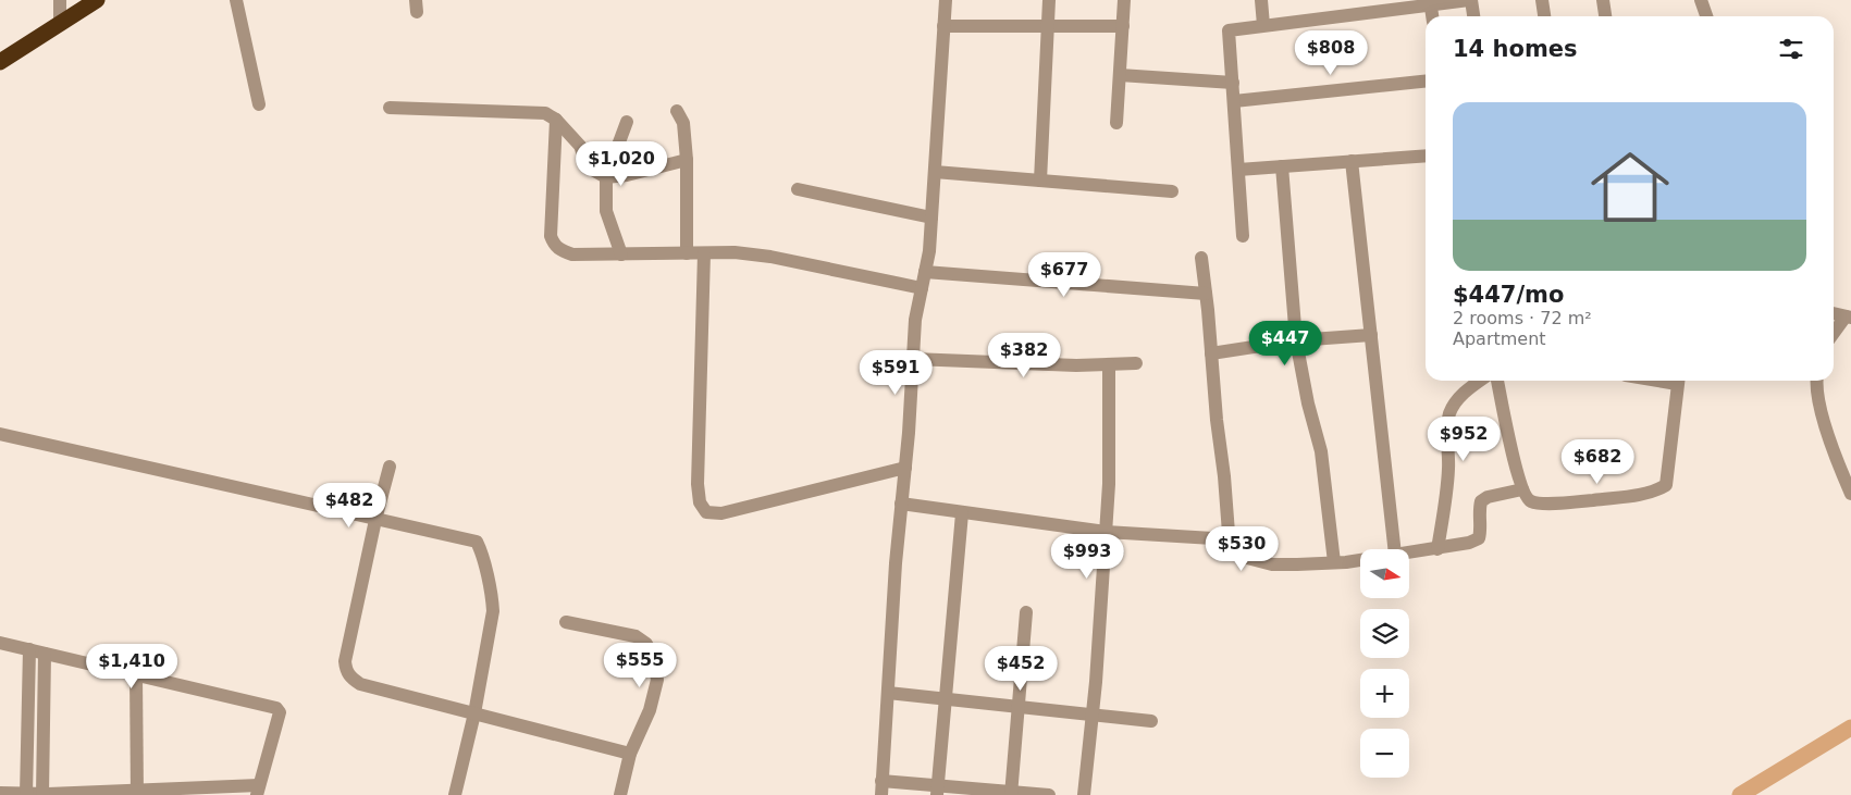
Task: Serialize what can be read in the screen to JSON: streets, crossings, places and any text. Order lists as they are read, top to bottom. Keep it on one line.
{"north":"right","page":{"heading":"14 homes","price":["$808","$1,020","$677","$447","$382","$591","$952","$682","$482","$530","$993","$555","$1,410","$452"],"list":[{"name":"$447/mo","note":"2 rooms · 72 m² · Apartment"}],"map_buttons":["+","−"]}}
